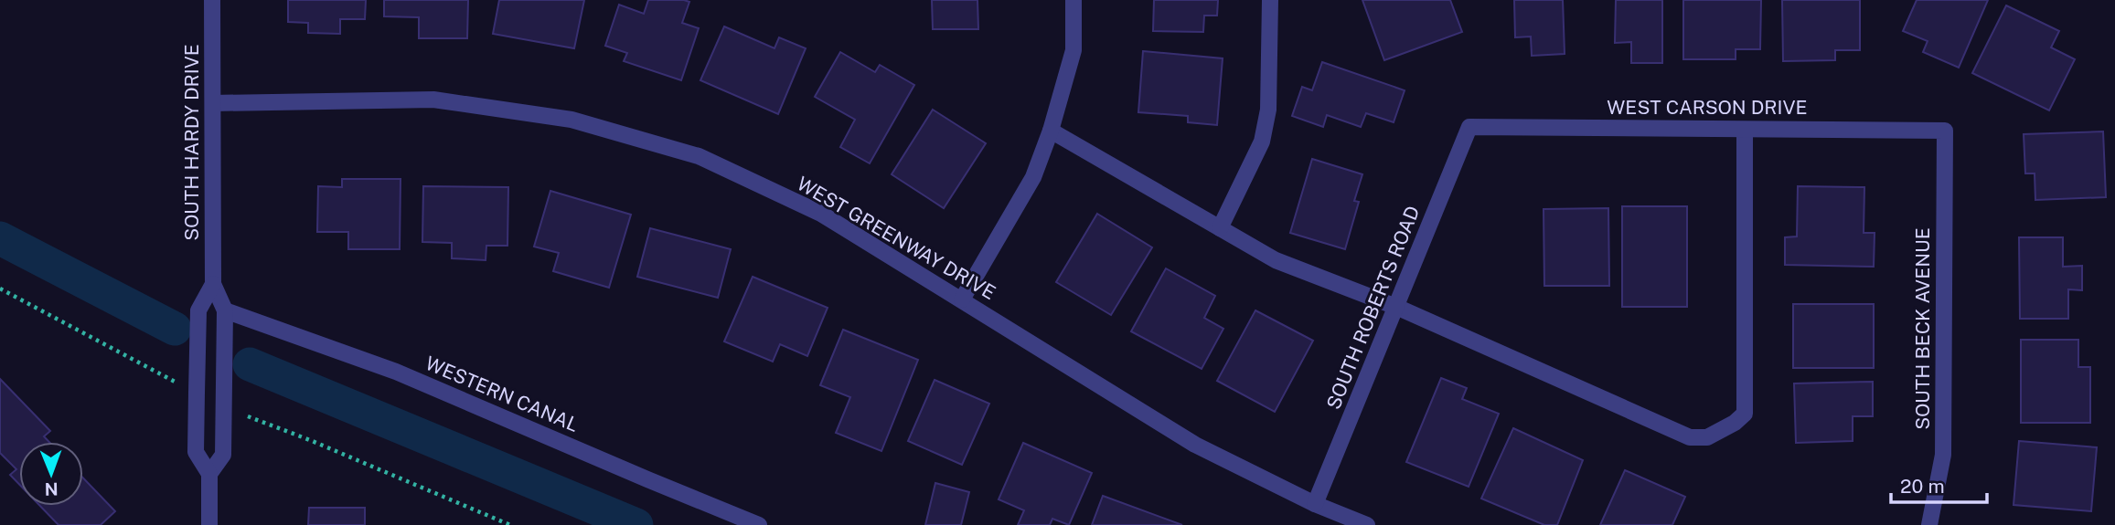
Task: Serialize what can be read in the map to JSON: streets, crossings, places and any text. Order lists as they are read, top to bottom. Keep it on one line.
{"streets":{"street":["WEST CARSON DRIVE","SOUTH HARDY DRIVE","WEST GREENWAY DRIVE","SOUTH ROBERTS ROAD","SOUTH BECK AVENUE","WESTERN CANAL"]},"crossings":[["WEST CARSON DRIVE","SOUTH ROBERTS ROAD"],["WEST CARSON DRIVE","SOUTH BECK AVENUE"],["SOUTH HARDY DRIVE","WEST GREENWAY DRIVE"],["SOUTH HARDY DRIVE","WESTERN CANAL"],["WEST GREENWAY DRIVE","SOUTH ROBERTS ROAD"]],"scale_bar":"20 m","north":"bottom"}
